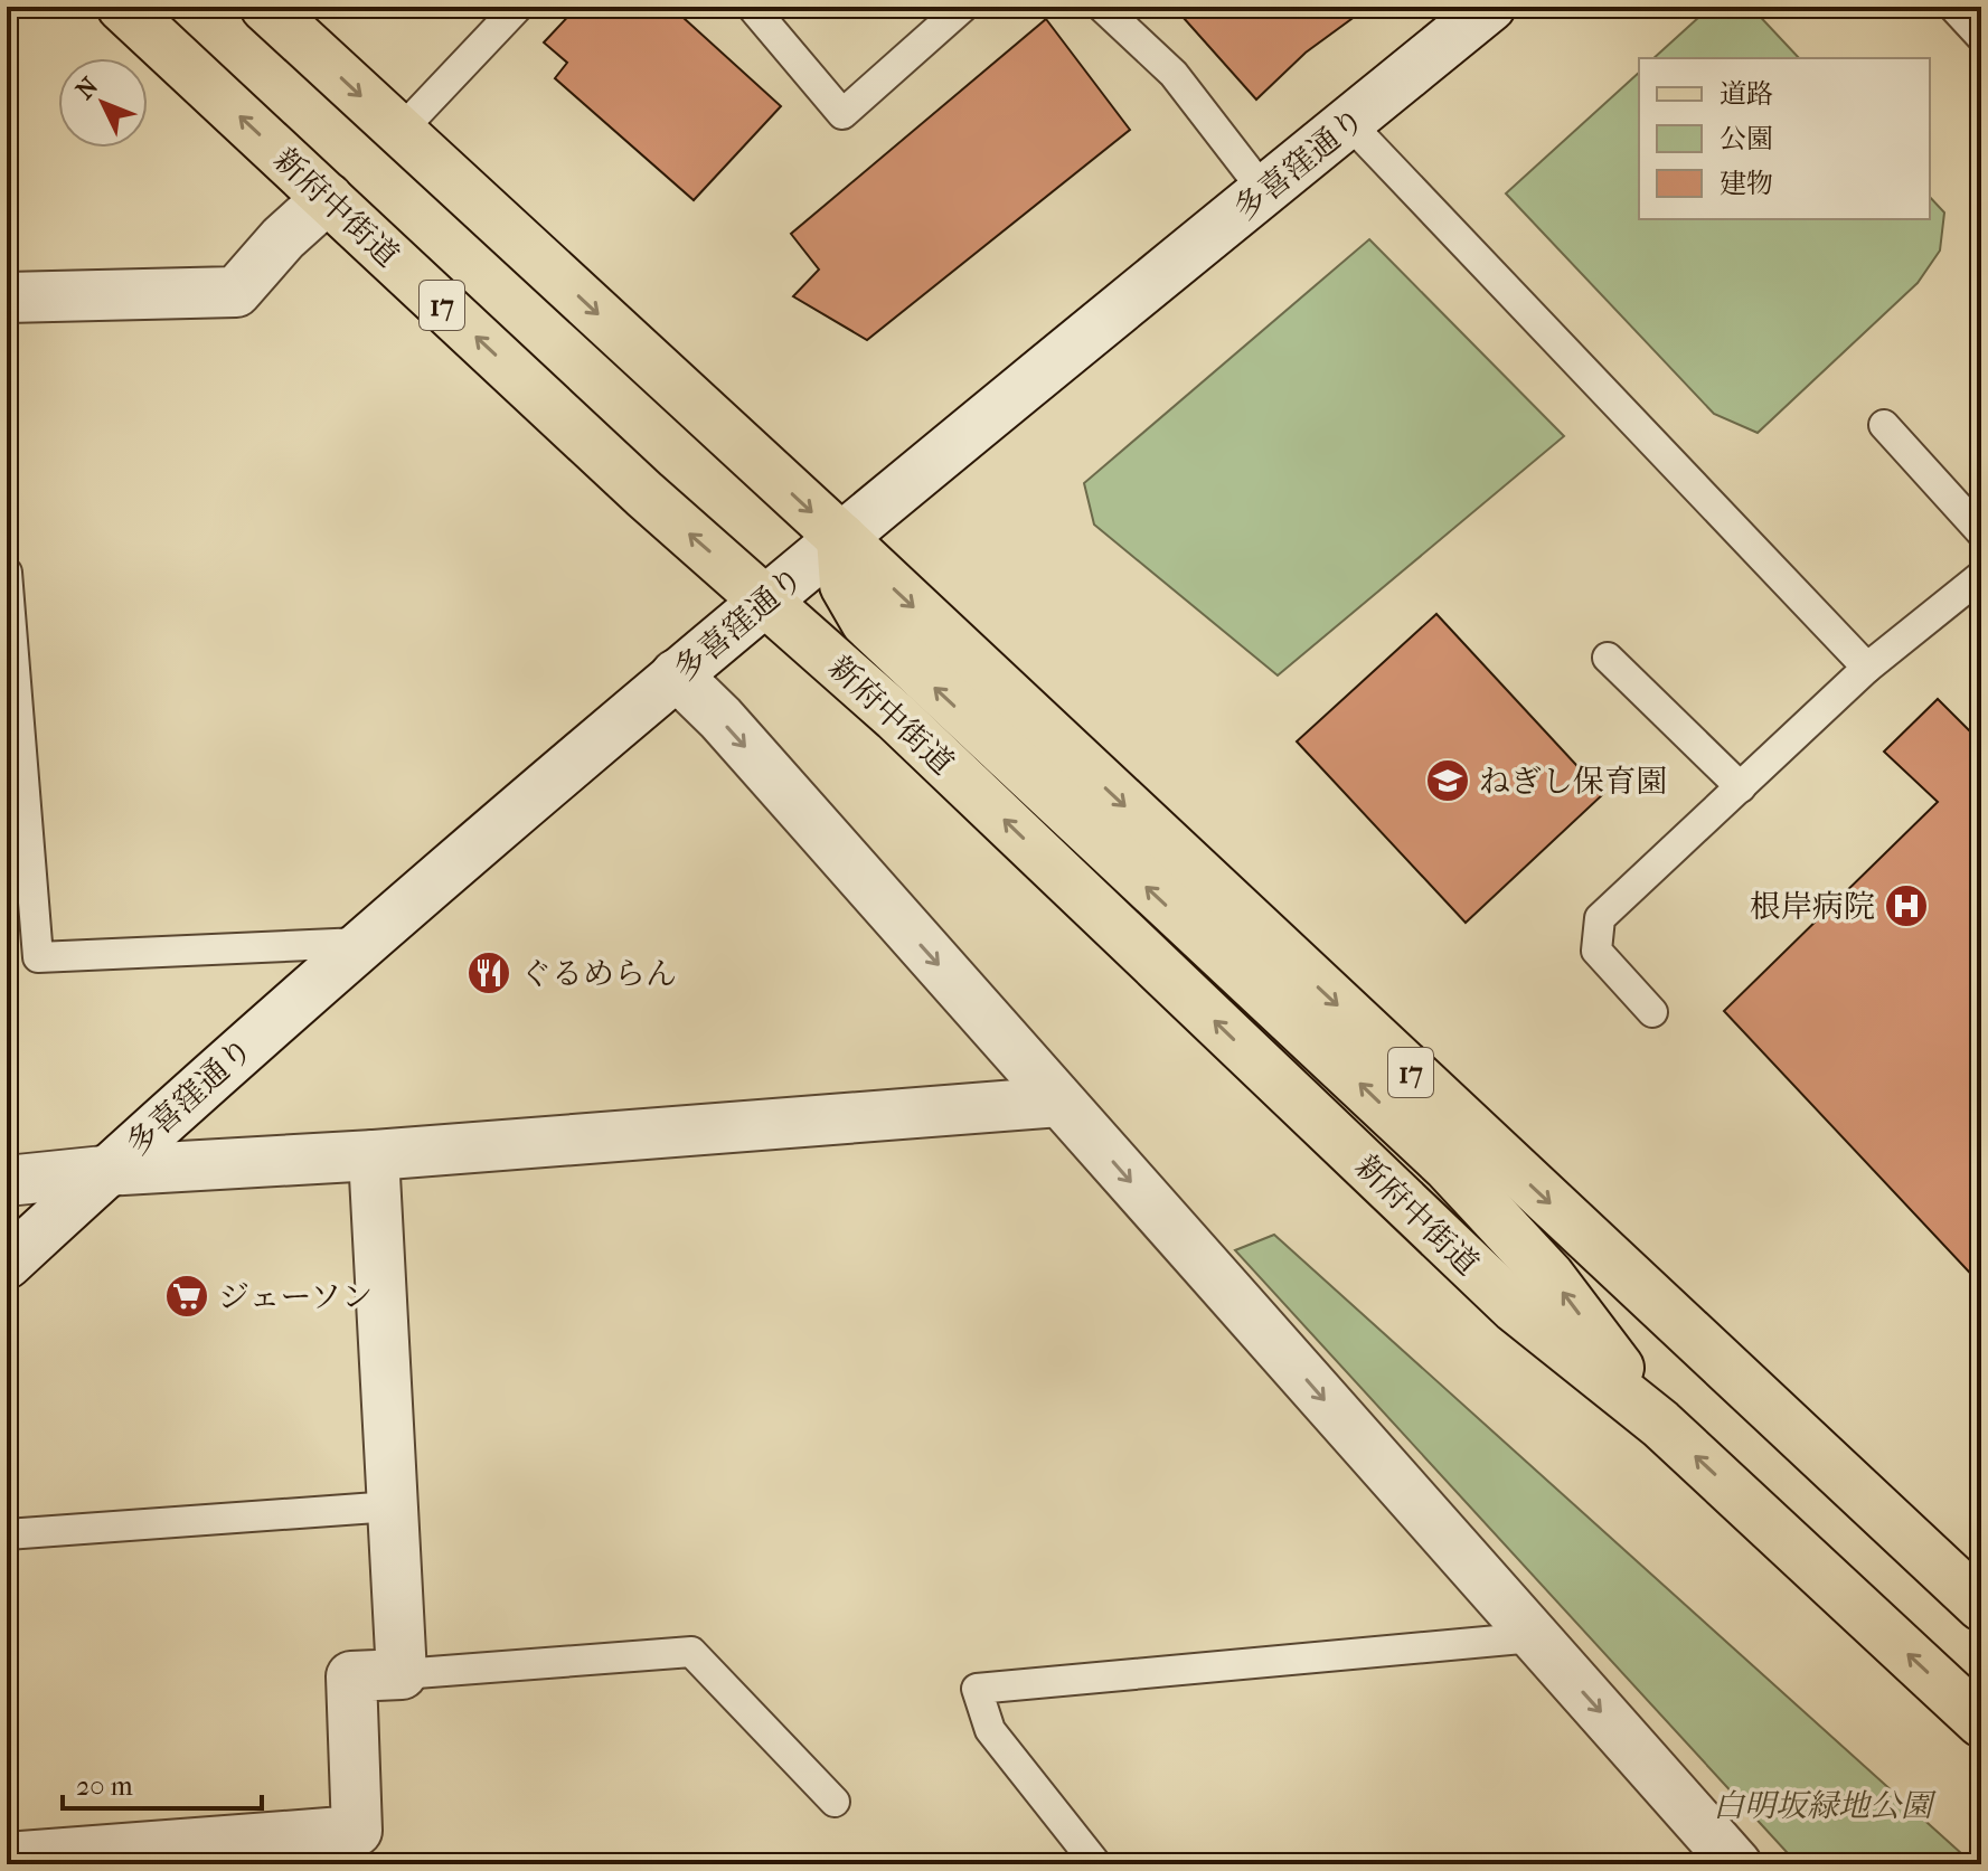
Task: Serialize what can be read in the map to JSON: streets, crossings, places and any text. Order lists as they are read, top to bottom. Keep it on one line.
{"streets":{"main road":["新府中街道","17"],"street":["多喜窪通り"]},"crossings":[["多喜窪通り","新府中街道"],["多喜窪通り","17"],["新府中街道","17"]],"parks":["白明坂緑地公園"],"places":{"school or university":["ねぎし保育園"],"hospital":["根岸病院"],"restaurant":["ぐるめらん"],"supermarket":["ジェーソン"]},"legend":["道路","公園","建物"],"scale_bar":"20 m","north":"top left"}
